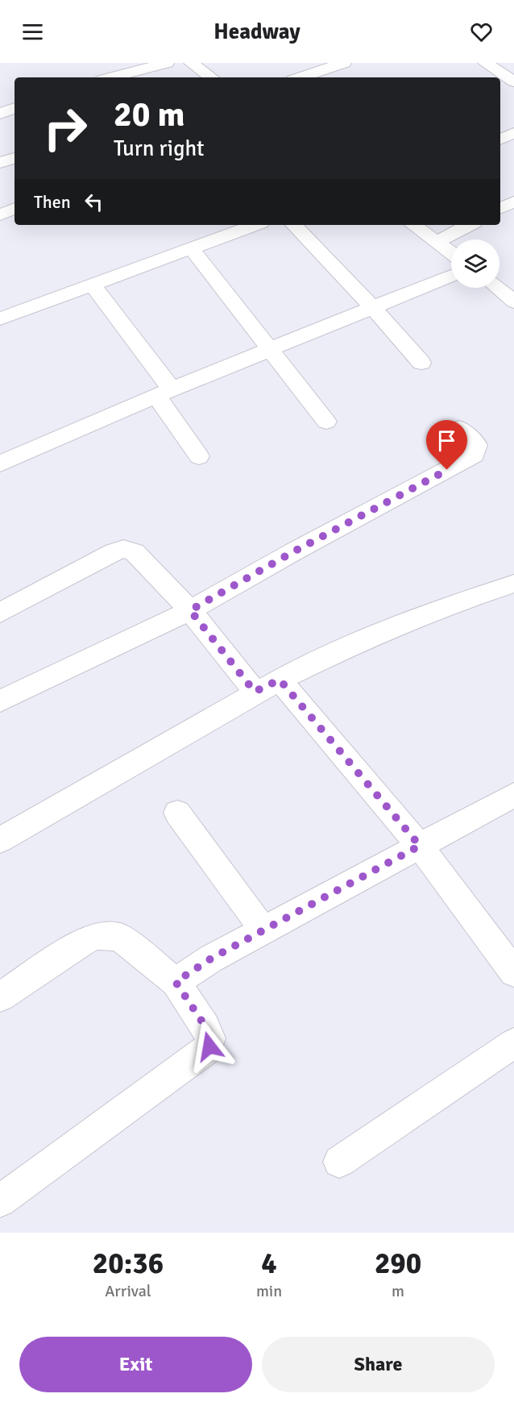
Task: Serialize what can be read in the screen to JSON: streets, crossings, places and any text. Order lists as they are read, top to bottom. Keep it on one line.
{"page":{"header":"Headway","turn":["20 m","Turn right"],"then":"Then","eta":["20:36","Arrival","4","min","290","m"],"buttons":["Exit","Share"]}}
